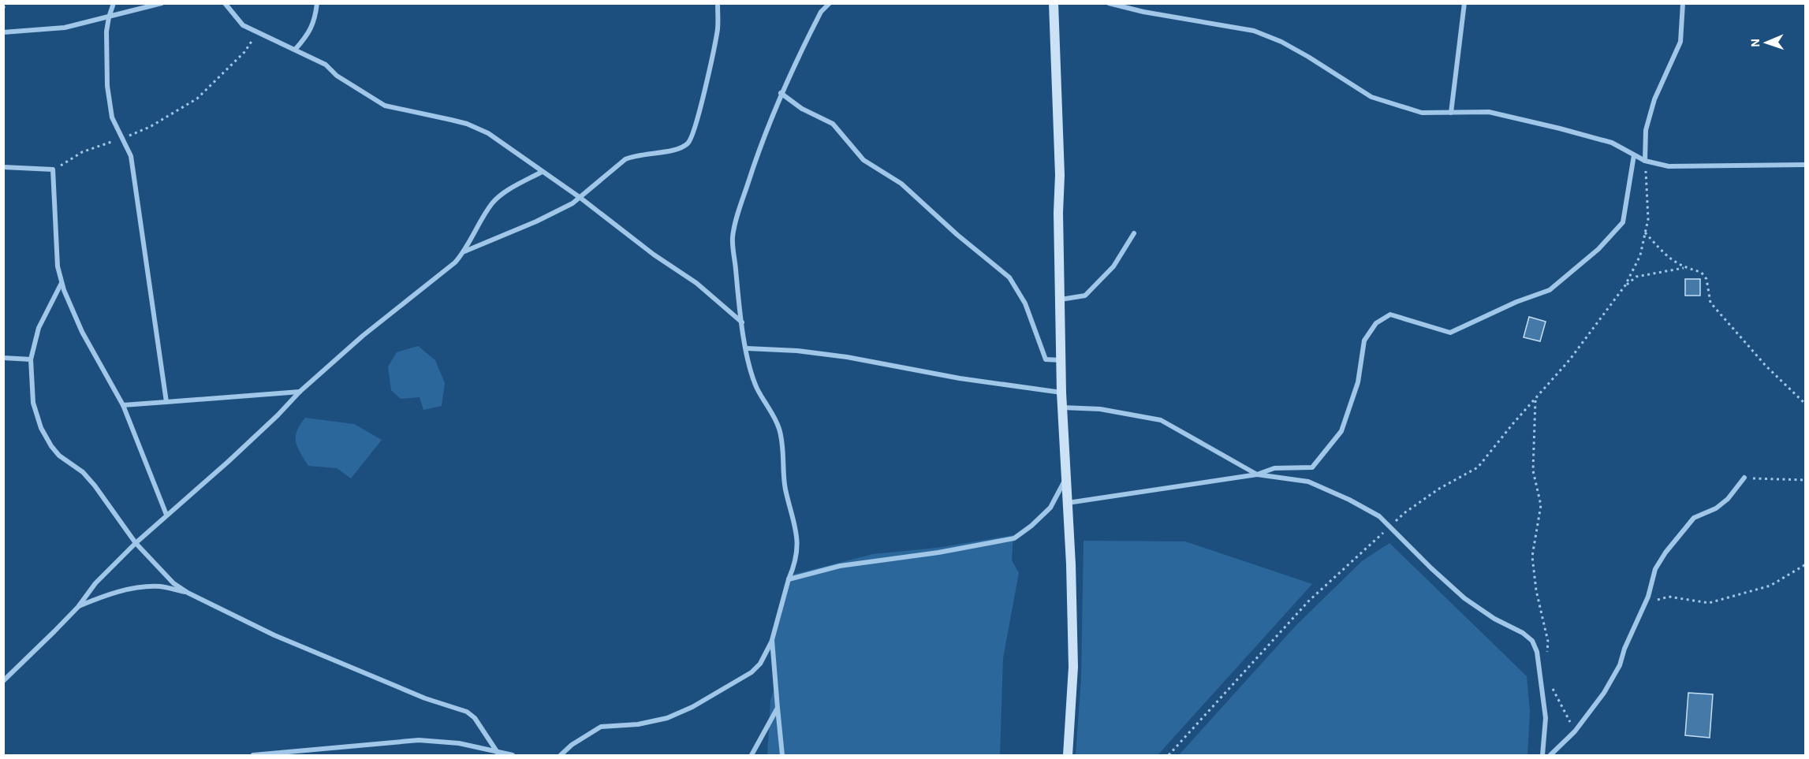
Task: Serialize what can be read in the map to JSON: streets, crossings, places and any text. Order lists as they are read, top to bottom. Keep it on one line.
{"north":"left"}
